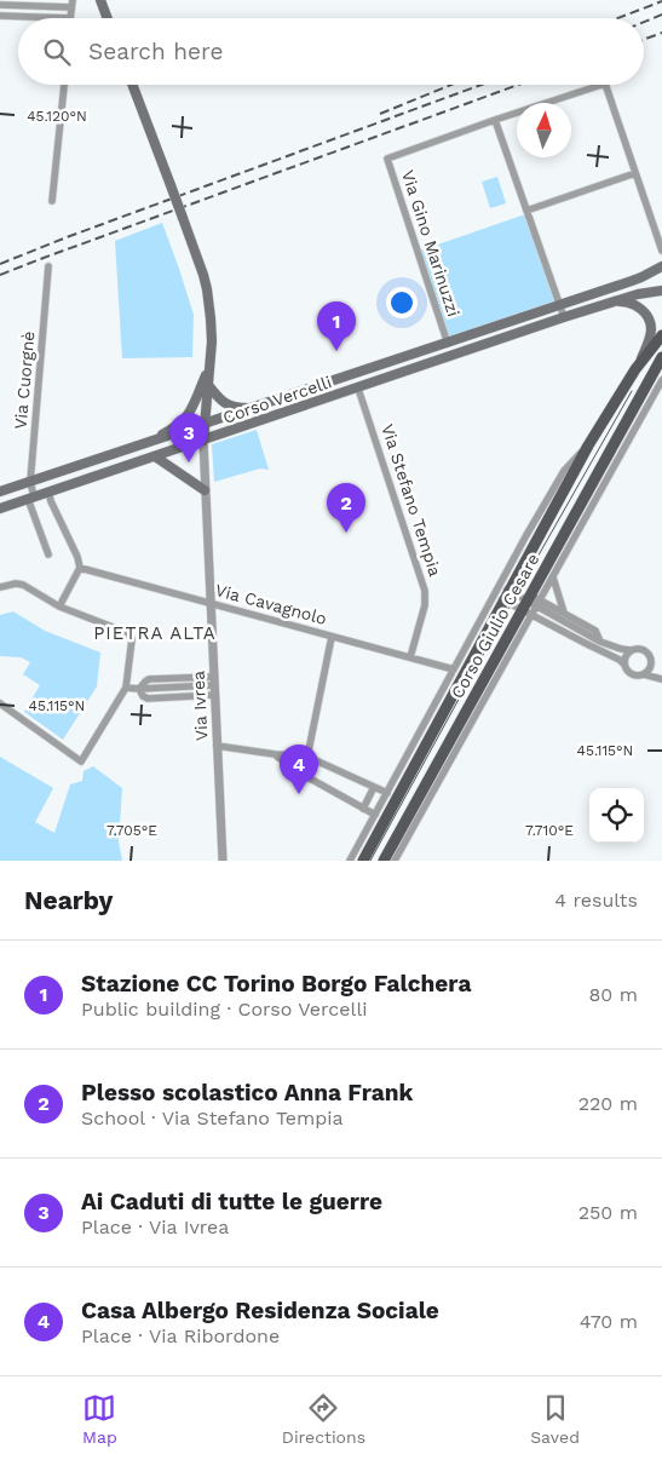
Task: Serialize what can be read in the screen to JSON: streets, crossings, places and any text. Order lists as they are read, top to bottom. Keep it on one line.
{"streets":{"main road":["Corso Vercelli","Corso Giulio Cesare"],"street":["Via Gino Marinuzzi","Via Cuorgnè","Via Stefano Tempia","Via Cavagnolo","Via Ivrea"]},"crossings":[["Via Gino Marinuzzi","Corso Vercelli"],["Via Cuorgnè","Corso Vercelli"],["Corso Vercelli","Via Stefano Tempia"],["Corso Vercelli","Via Ivrea"],["Via Stefano Tempia","Via Cavagnolo"],["Via Cavagnolo","Corso Giulio Cesare"],["Via Cavagnolo","Via Ivrea"]],"districts":["PIETRA ALTA"],"north":"top","page":{"search":"Search here","pins":["1","3","2","4"],"heading":["Nearby","4 results"],"list":[{"mark":"1","name":"Stazione CC Torino Borgo Falchera","note":"Public building · Corso Vercelli","value":"80 m"},{"mark":"2","name":"Plesso scolastico Anna Frank","note":"School · Via Stefano Tempia","value":"220 m"},{"mark":"3","name":"Ai Caduti di tutte le guerre","note":"Place · Via Ivrea","value":"250 m"},{"mark":"4","name":"Casa Albergo Residenza Sociale","note":"Place · Via Ribordone","value":"470 m"}],"nav":["Map","Directions","Saved"]},"coordinates":["45.120°N","45.115°N","7.705°E","7.710°E"]}
